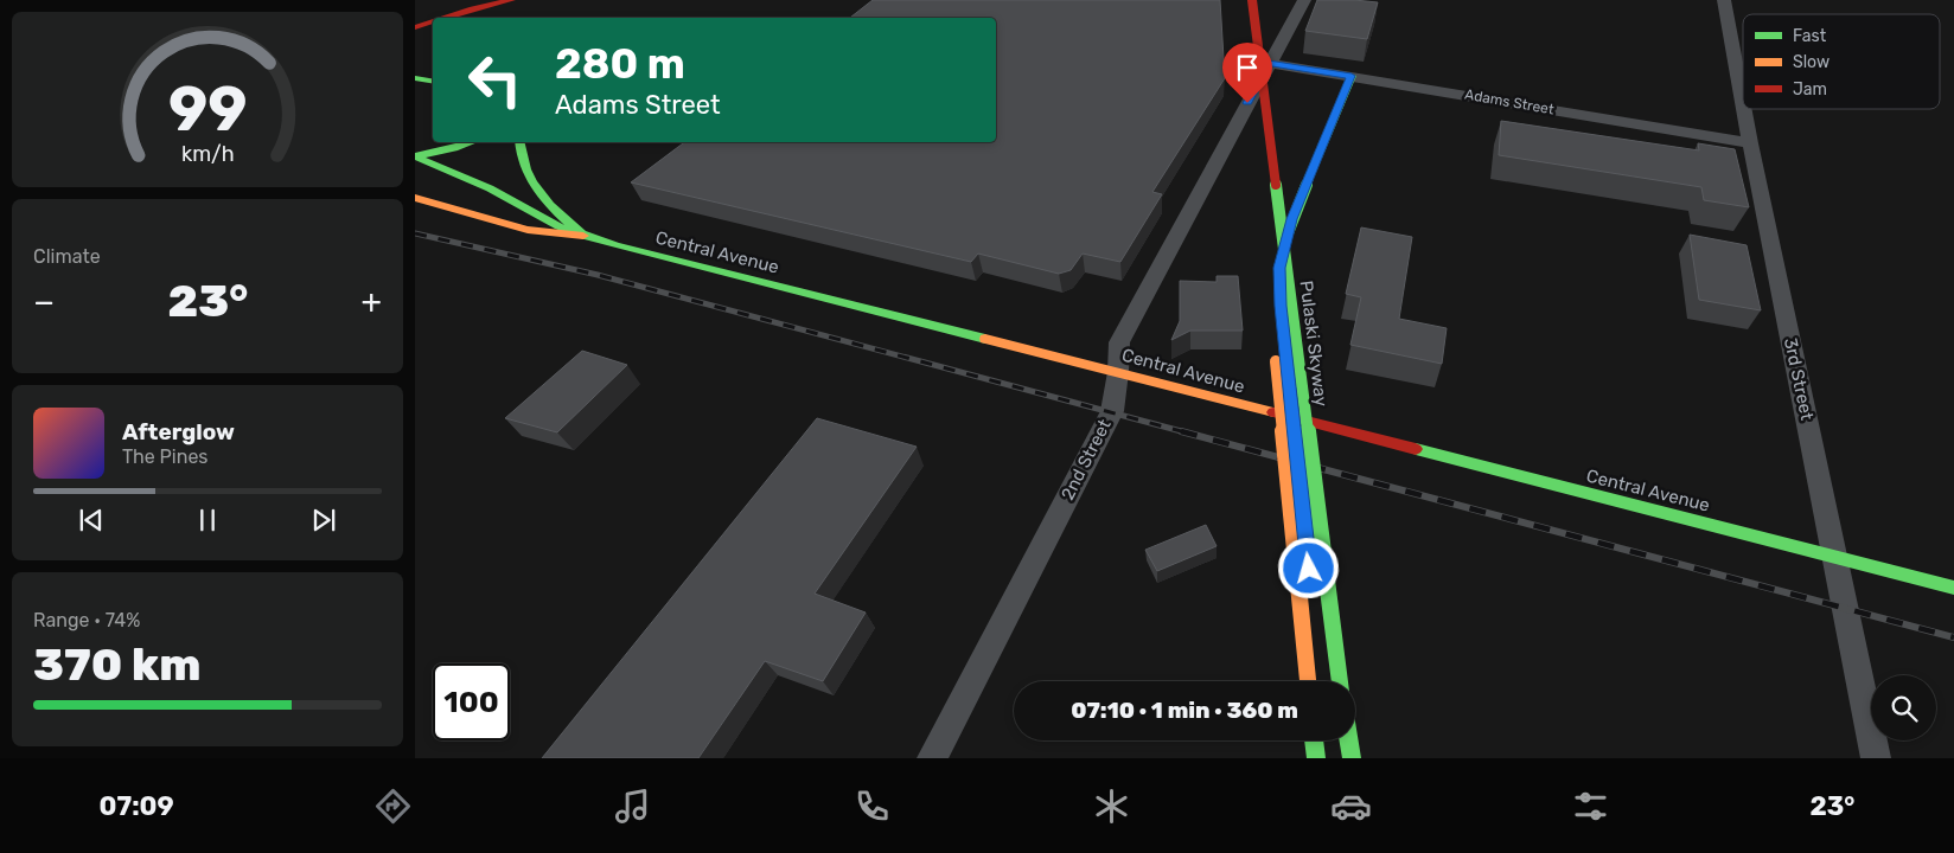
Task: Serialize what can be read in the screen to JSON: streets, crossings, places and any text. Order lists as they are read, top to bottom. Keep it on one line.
{"streets":{"main road":["Central Avenue","Pulaski Skyway"],"street":["Adams Street","3rd Street","2nd Street"]},"crossings":[["Adams Street","3rd Street"],["Adams Street","2nd Street"],["Central Avenue","3rd Street"],["Central Avenue","2nd Street"]],"legend":["Fast","Slow","Jam"],"page":{"turn":["280 m","Adams Street"],"tile":["Climate",["Range · 74%","370 km"]],"heat":["−","23°","+"],"song":["Afterglow","The Pines"],"limit":"100","trip":"07:10 · 1 min · 360 m","tabs":["07:09","23°"],"gauge":["99","km/h"]}}
